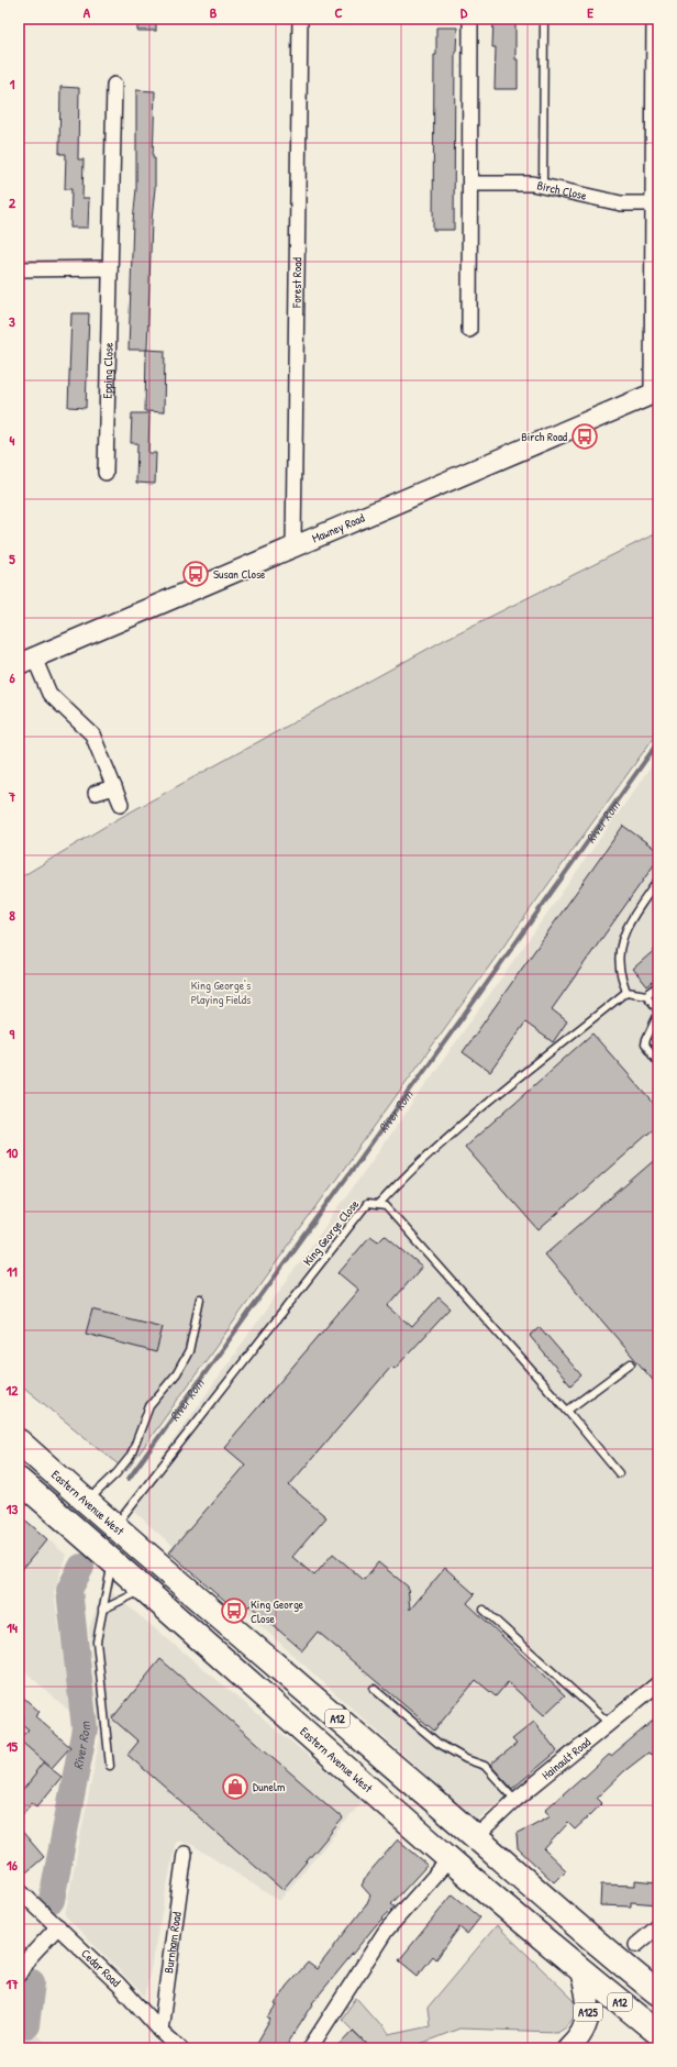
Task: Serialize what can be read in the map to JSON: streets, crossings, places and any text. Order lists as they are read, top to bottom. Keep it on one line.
{"streets":{"highway":["Eastern Avenue West","A12"],"main road":["A125"],"street":["Birch Close","Forest Road","Epping Close","Mawney Road","Hainault Road","Burnham Road","Cedar Road"],"lane":["King George Close"]},"crossings":[["Forest Road","Mawney Road"],["King George Close","Eastern Avenue West"],["Eastern Avenue West","Hainault Road"],["Eastern Avenue West","A125"],["Burnham Road","Cedar Road"]],"water":["River Rom"],"parks":["King George's Playing Fields"],"places":{"bus stop":["Birch Road","Susan Close","King George Close"],"shop":["Dunelm"]},"grid":{"columns":["A","B","C","D","E"],"rows":["1","2","3","4","5","6","7","8","9","10","11","12","13","14","15","16","17"]}}
